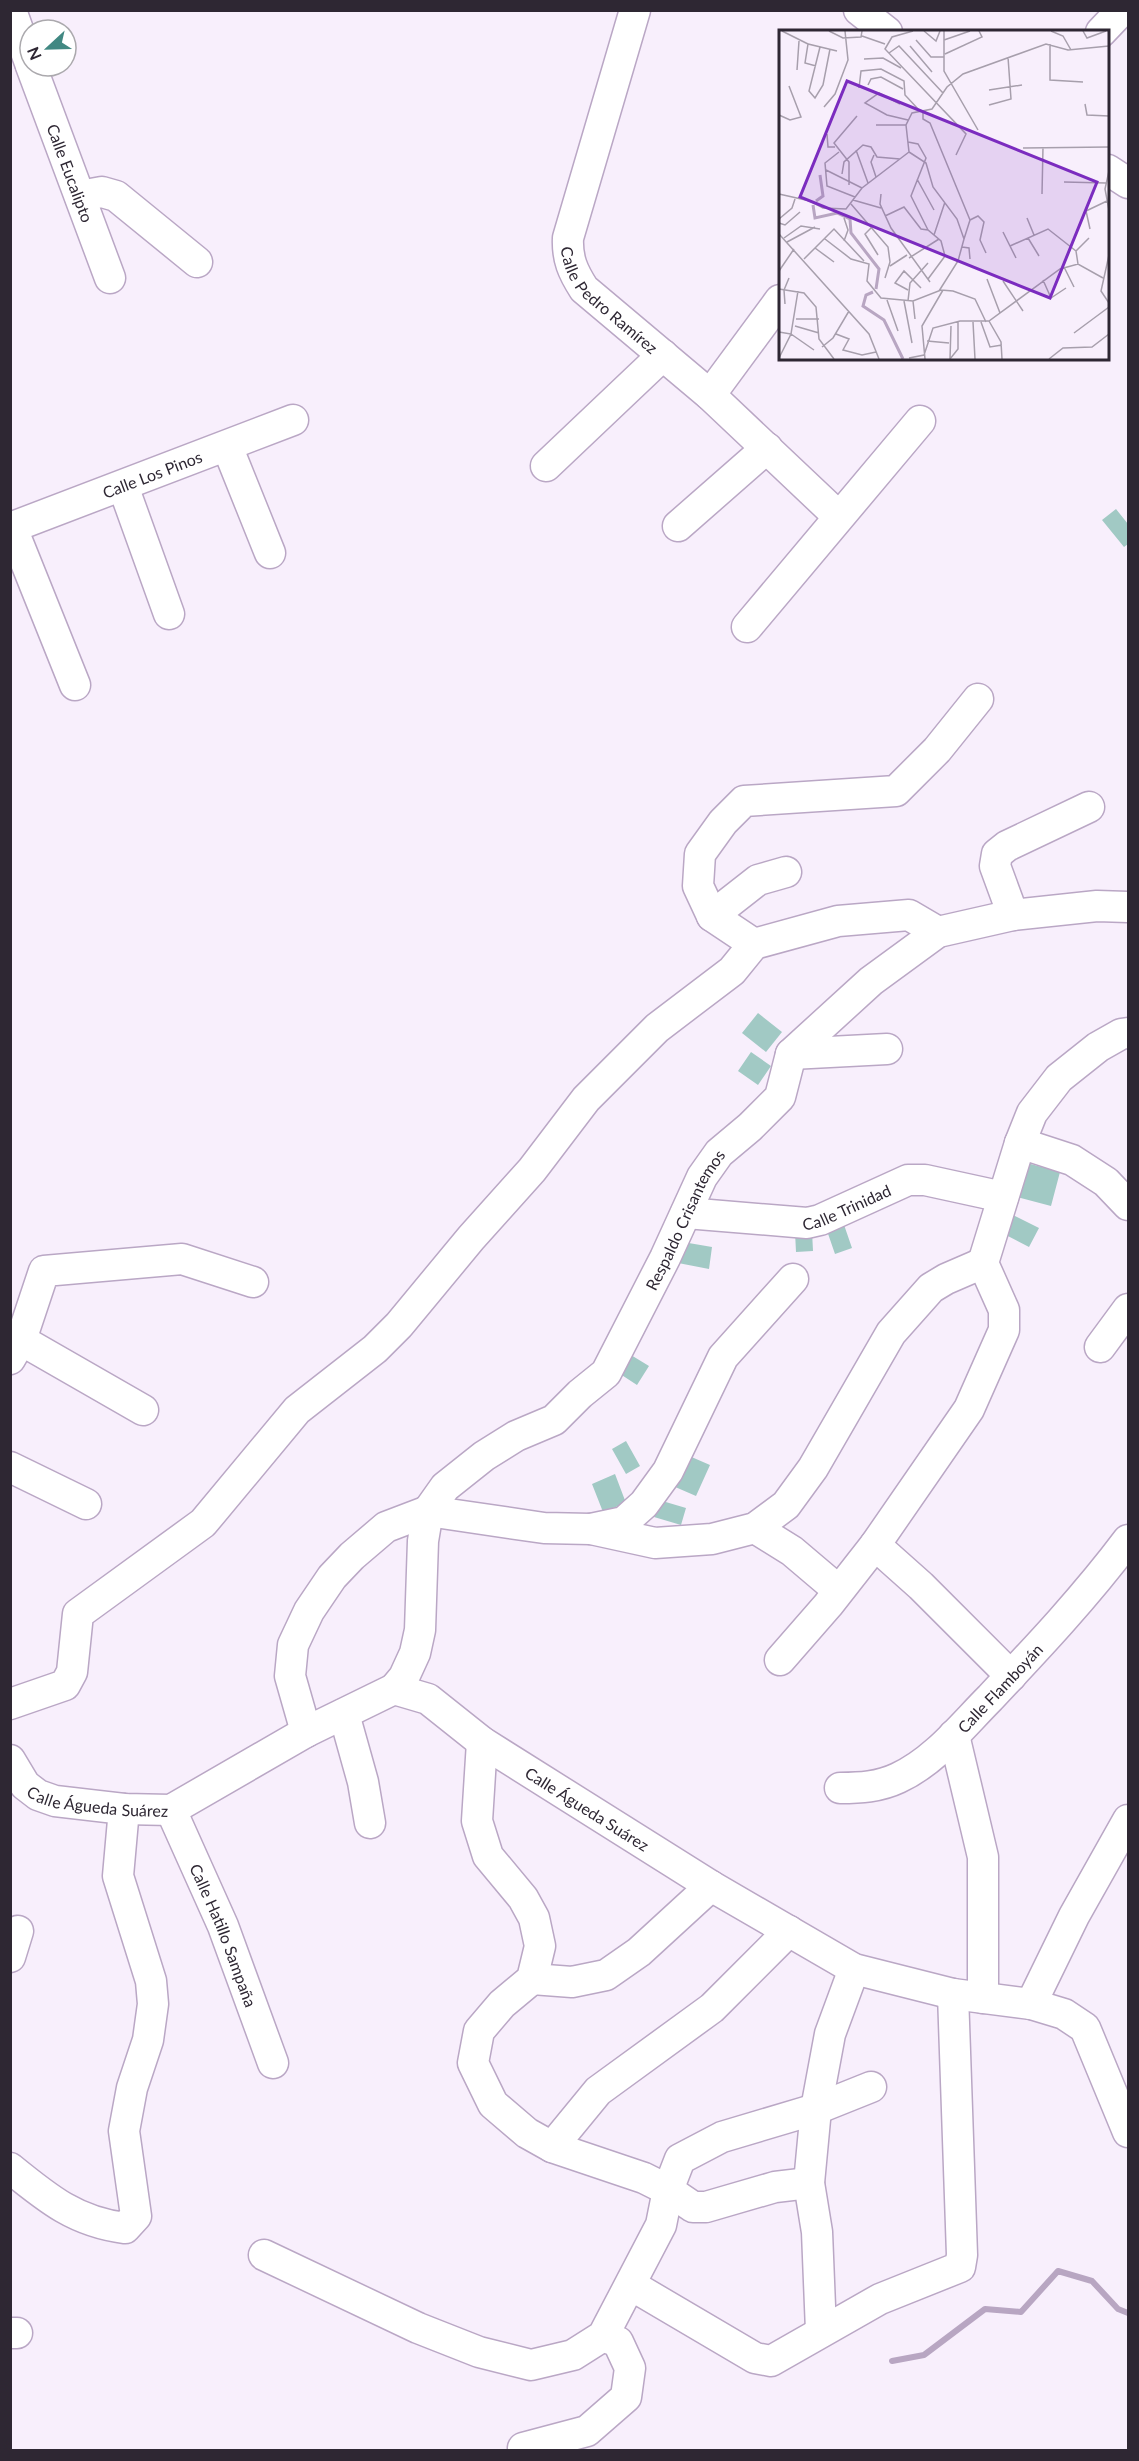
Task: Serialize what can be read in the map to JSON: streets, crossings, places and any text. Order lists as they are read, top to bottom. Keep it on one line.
{"streets":{"street":["Calle Eucalipto","Calle Pedro Ramírez","Calle Los Pinos","Calle Trinidad","Respaldo Crisantemos","Calle Flamboyán","Calle Águeda Suárez","Calle Hatillo Sampaña"]},"crossings":[["Calle Trinidad","Respaldo Crisantemos"],["Respaldo Crisantemos","Calle Águeda Suárez"],["Calle Águeda Suárez","Calle Hatillo Sampaña"]],"north":"left"}
